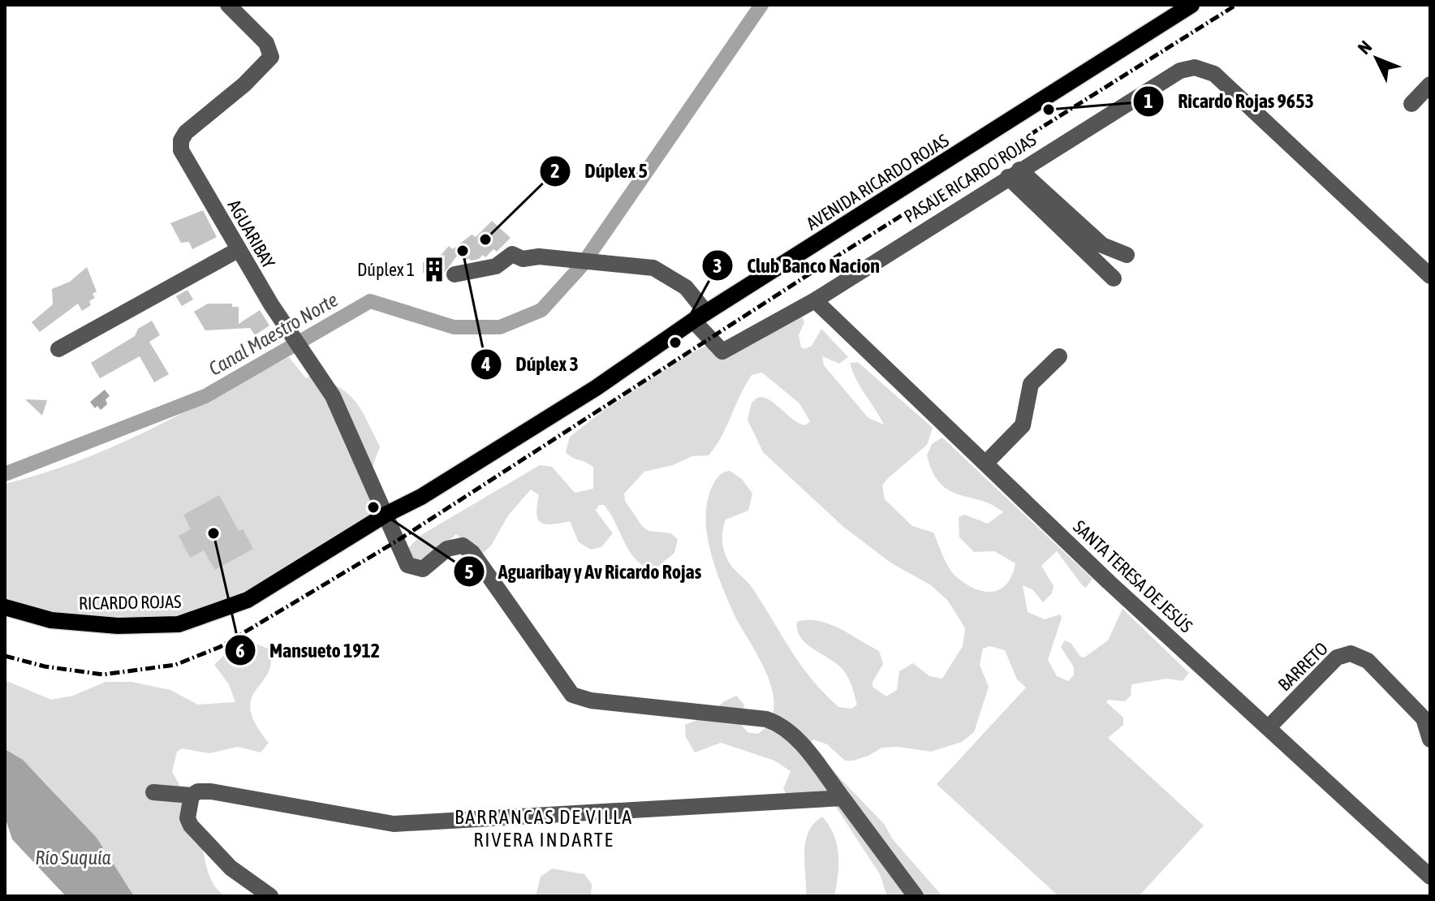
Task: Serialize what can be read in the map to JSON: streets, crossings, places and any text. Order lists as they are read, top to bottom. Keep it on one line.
{"streets":{"main road":["AVENIDA RICARDO ROJAS","RICARDO ROJAS"],"street":["PASAJE RICARDO ROJAS","AGUARIBAY","SANTA TERESA DE JESÚS","BARRETO"]},"crossings":[["PASAJE RICARDO ROJAS","AVENIDA RICARDO ROJAS"],["PASAJE RICARDO ROJAS","SANTA TERESA DE JESÚS"],["AVENIDA RICARDO ROJAS","AGUARIBAY"],["AVENIDA RICARDO ROJAS","RICARDO ROJAS"],["AGUARIBAY","RICARDO ROJAS"],["SANTA TERESA DE JESÚS","BARRETO"]],"districts":["BARRANCAS DE VILLA RIVERA INDARTE"],"water":["Canal Maestro Norte","Río Suquía"],"places":{"other":["Ricardo Rojas 9653","Dúplex 5","Dúplex 3","Club Banco Nacion","Aguaribay y Av Ricardo Rojas","Mansueto 1912"],"building":["Dúplex 1"]},"north":"top left"}
